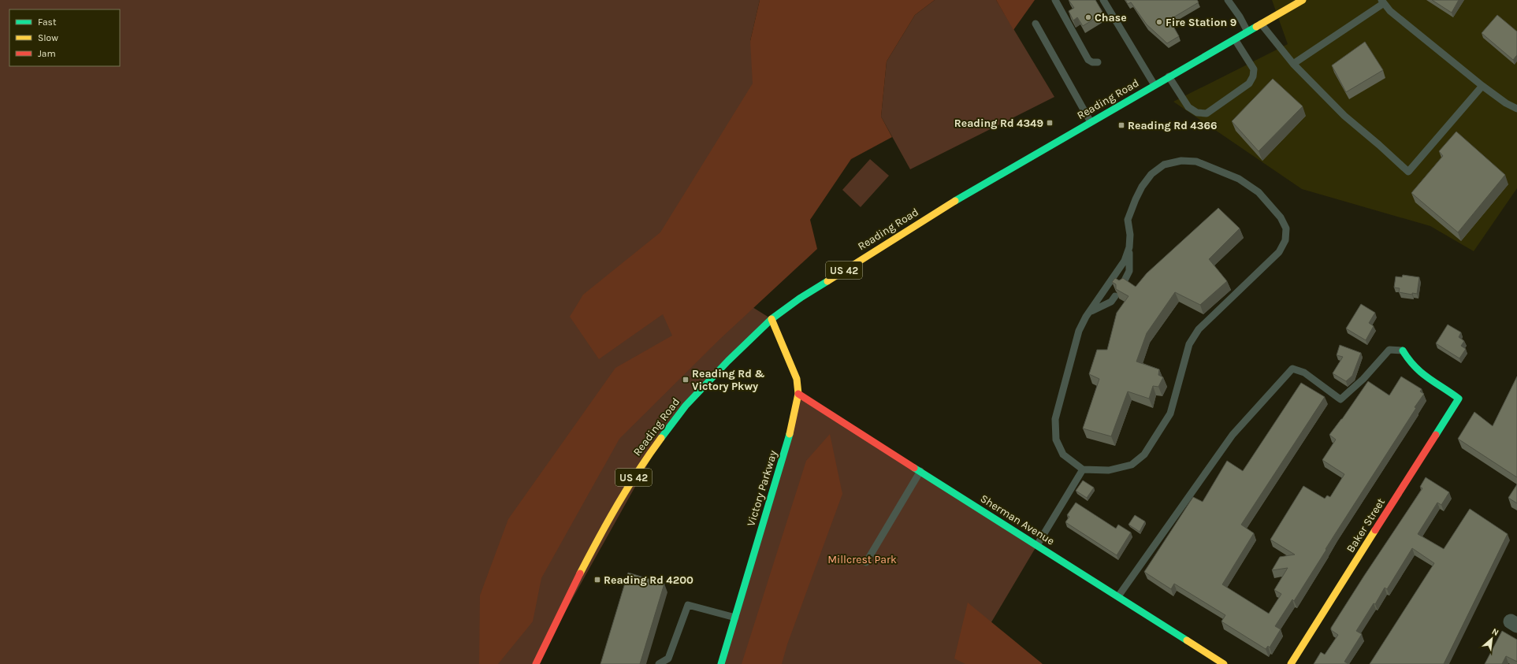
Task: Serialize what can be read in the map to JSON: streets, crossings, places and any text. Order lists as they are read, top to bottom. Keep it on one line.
{"streets":{"street":["Reading Road","US 42","Victory Parkway","Sherman Avenue","Baker Street"]},"crossings":[["Reading Road","Victory Parkway"],["Victory Parkway","Sherman Avenue"]],"parks":["Millcrest Park"],"places":{"other":["Chase","Fire Station 9"],"transit":["Reading Rd 4349","Reading Rd 4366","Reading Rd & Victory Pkwy","Reading Rd 4200"]},"legend":["Fast","Slow","Jam"],"north":"top right"}
